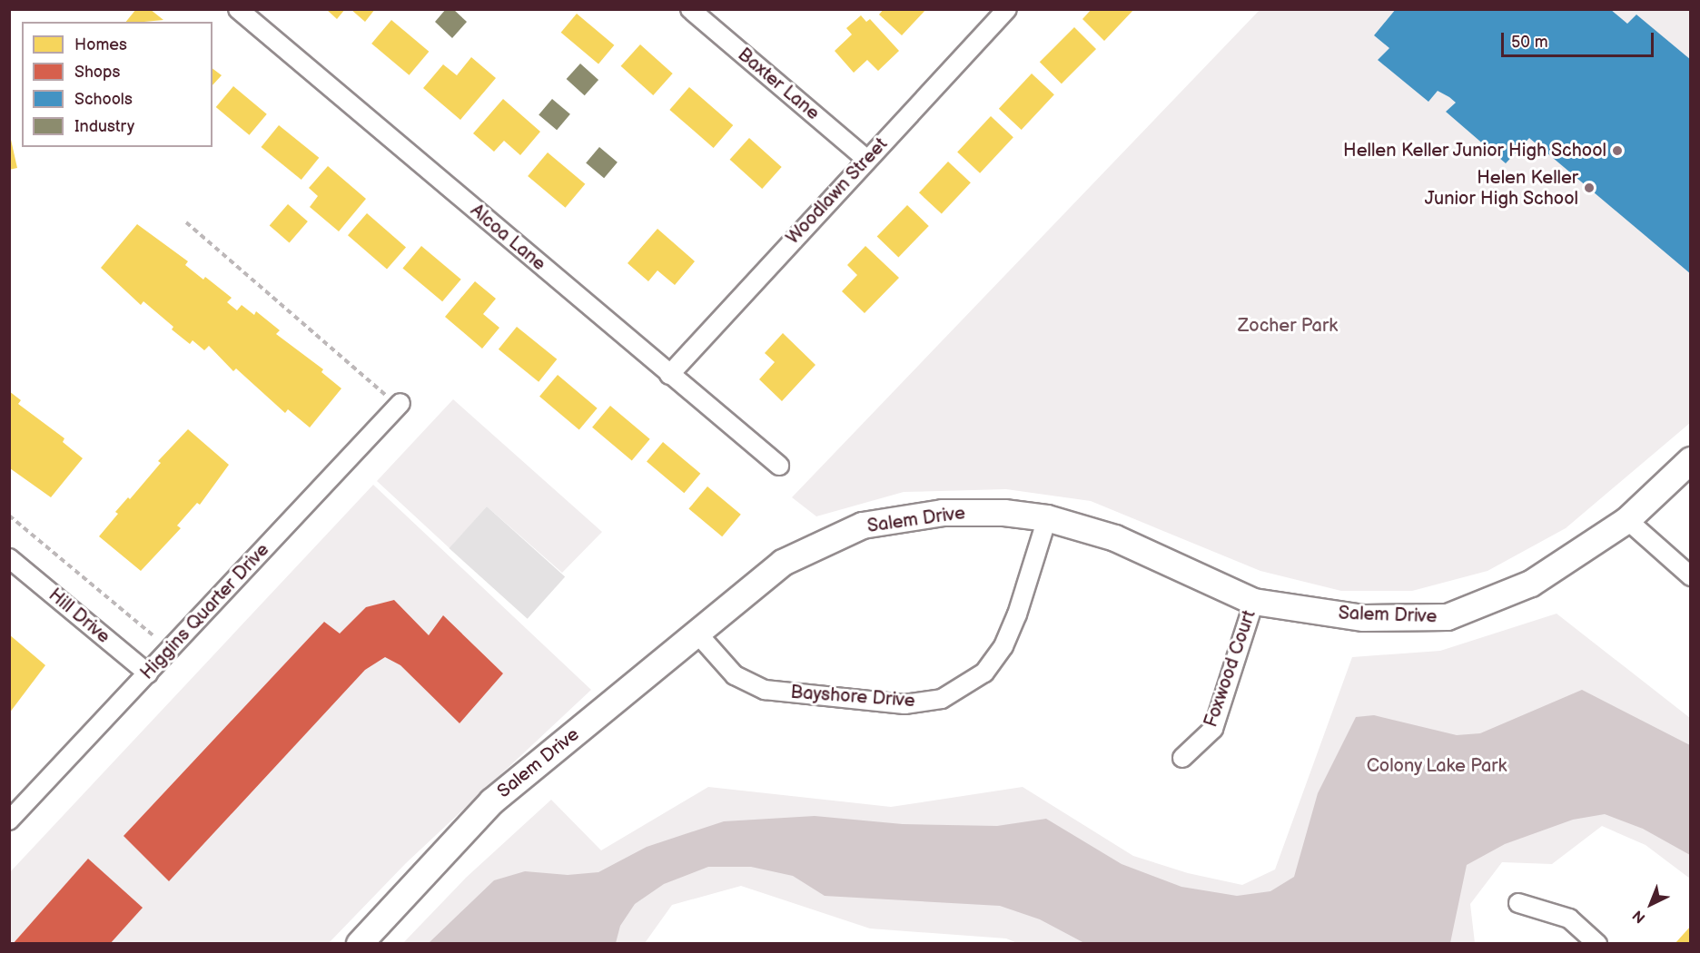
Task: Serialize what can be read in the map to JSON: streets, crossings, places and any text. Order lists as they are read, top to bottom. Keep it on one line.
{"streets":{"street":["Baxter Lane","Woodlawn Street","Alcoa Lane","Salem Drive","Higgins Quarter Drive","Hill Drive","Foxwood Court","Bayshore Drive"]},"crossings":[["Baxter Lane","Woodlawn Street"],["Woodlawn Street","Alcoa Lane"],["Salem Drive","Foxwood Court"],["Salem Drive","Bayshore Drive"],["Higgins Quarter Drive","Hill Drive"]],"parks":["Zocher Park","Colony Lake Park"],"places":["Hellen Keller Junior High School","Helen Keller Junior High School"],"legend":["Homes","Shops","Schools","Industry"],"scale_bar":"50 m","north":"bottom left"}
